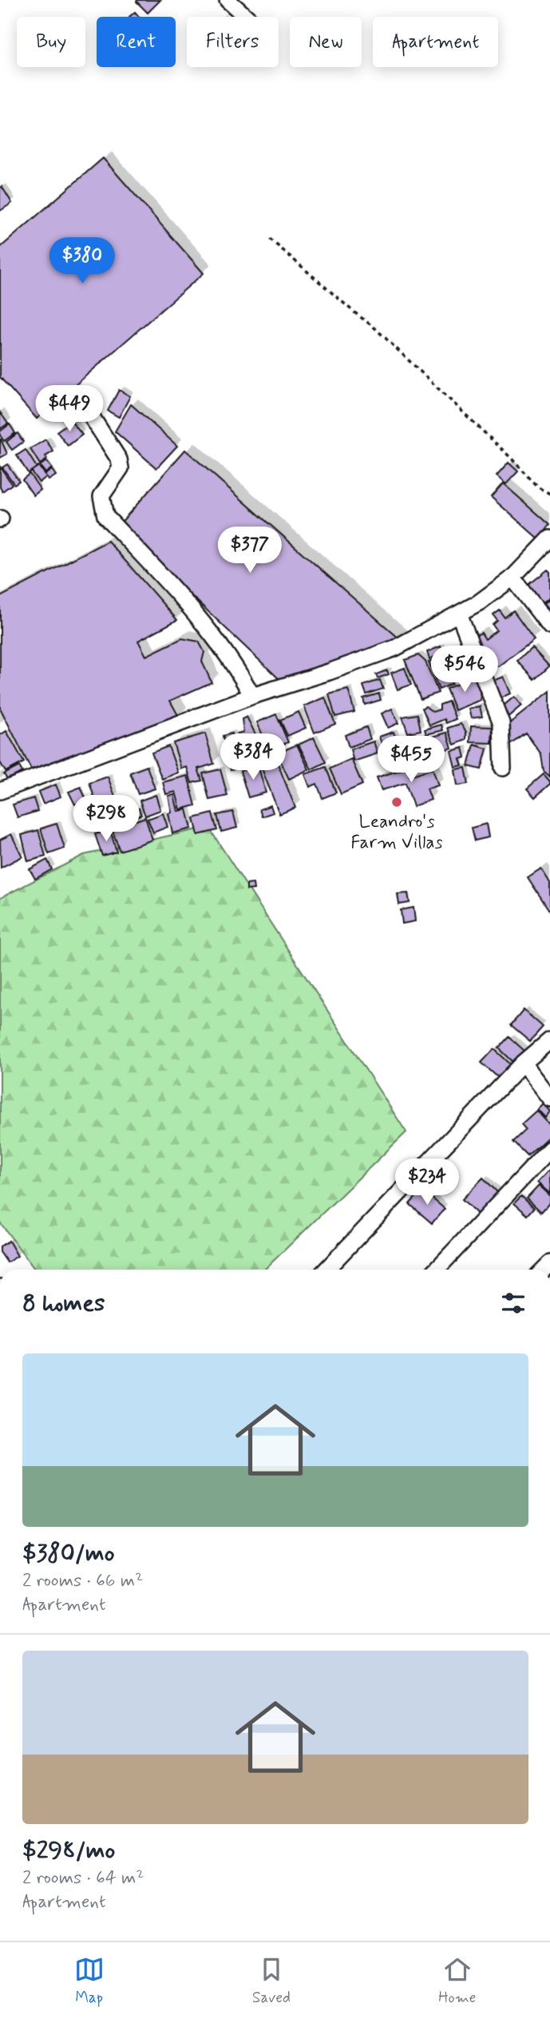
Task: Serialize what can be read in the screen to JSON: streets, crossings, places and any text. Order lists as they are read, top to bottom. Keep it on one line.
{"places":["Leandro's Farm Villas"],"page":{"chip":["Buy","Rent","Filters","New","Apartment"],"price":["$380","$449","$377","$546","$384","$455","$298","$234"],"heading":"8 homes","list":[{"name":"$380/mo","note":"2 rooms · 66 m² · Apartment"},{"name":"$298/mo","note":"2 rooms · 64 m² · Apartment"}],"tabs":["Map","Saved","Home"]}}
